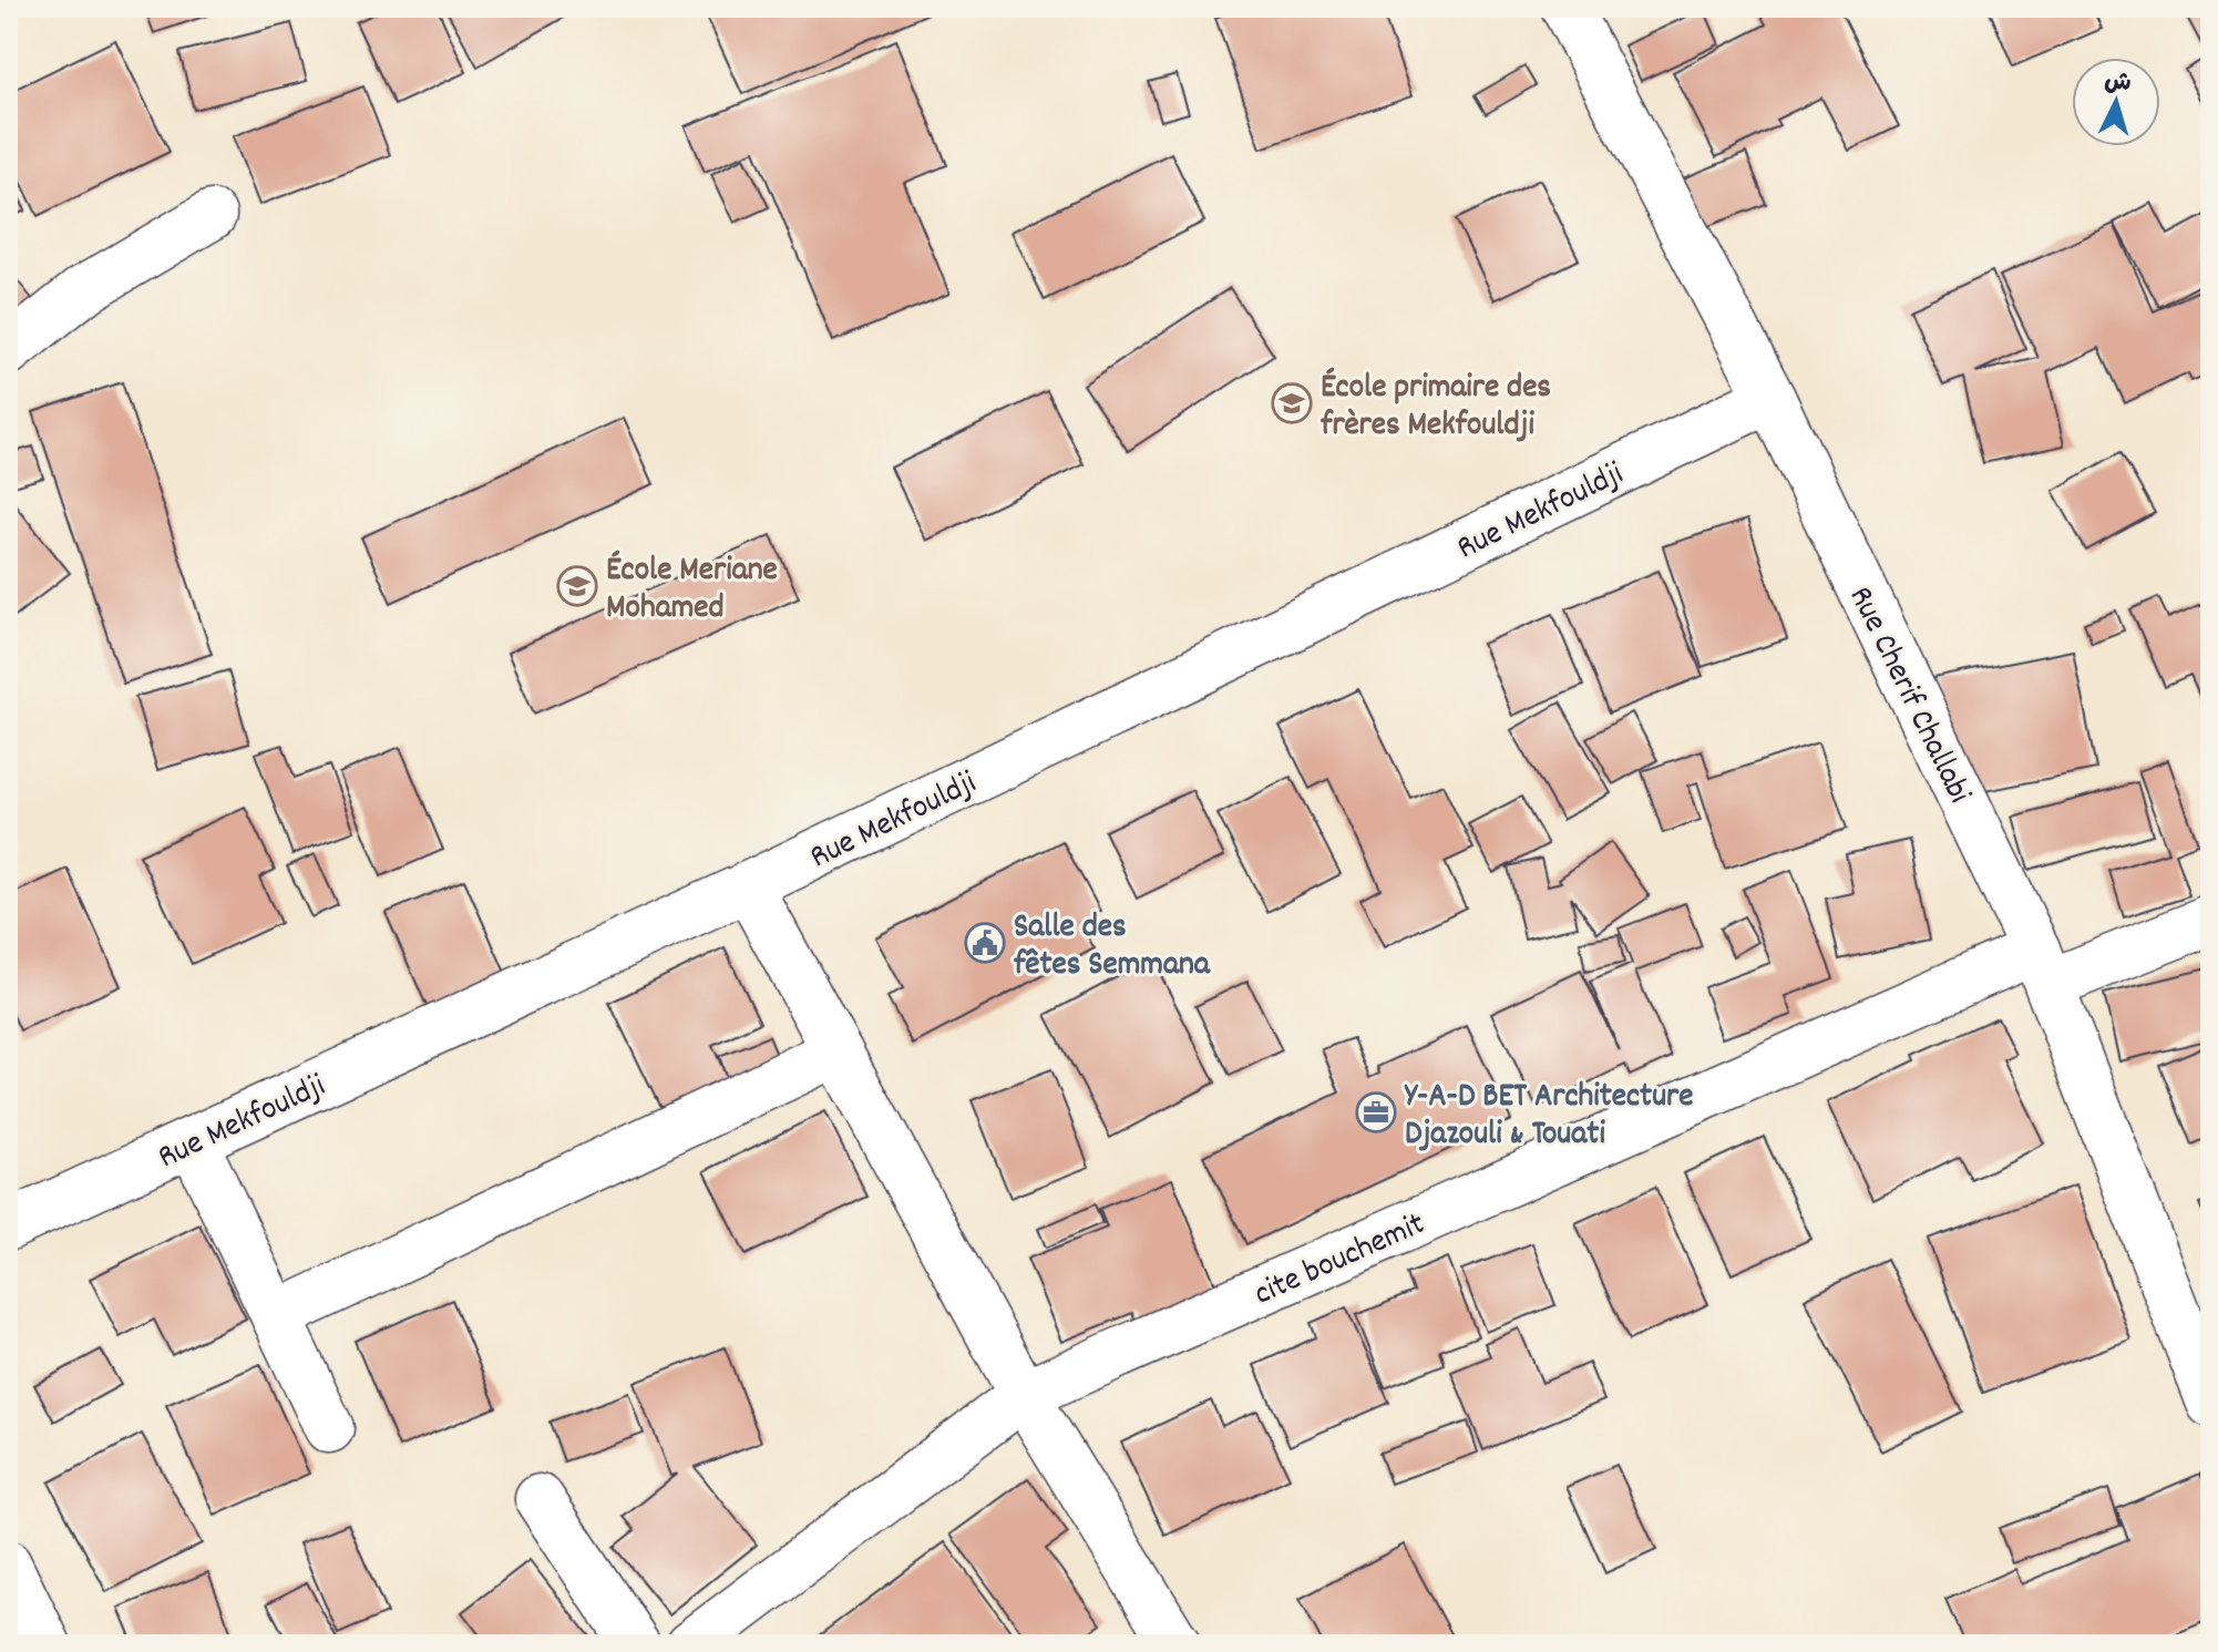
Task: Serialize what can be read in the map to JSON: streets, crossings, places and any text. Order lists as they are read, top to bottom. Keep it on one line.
{"streets":{"street":["Rue Mekfouldji","Rue Cherif Challabi","cite bouchemit"]},"crossings":[["Rue Mekfouldji","Rue Cherif Challabi"],["Rue Cherif Challabi","cite bouchemit"]],"places":{"school or university":["École primaire des frères Mekfouldji","École Meriane Mohamed"],"public building":["Salle des fêtes Semmana"],"office":["Y-A-D BET Architecture Djazouli & Touati"]},"north":"top"}
